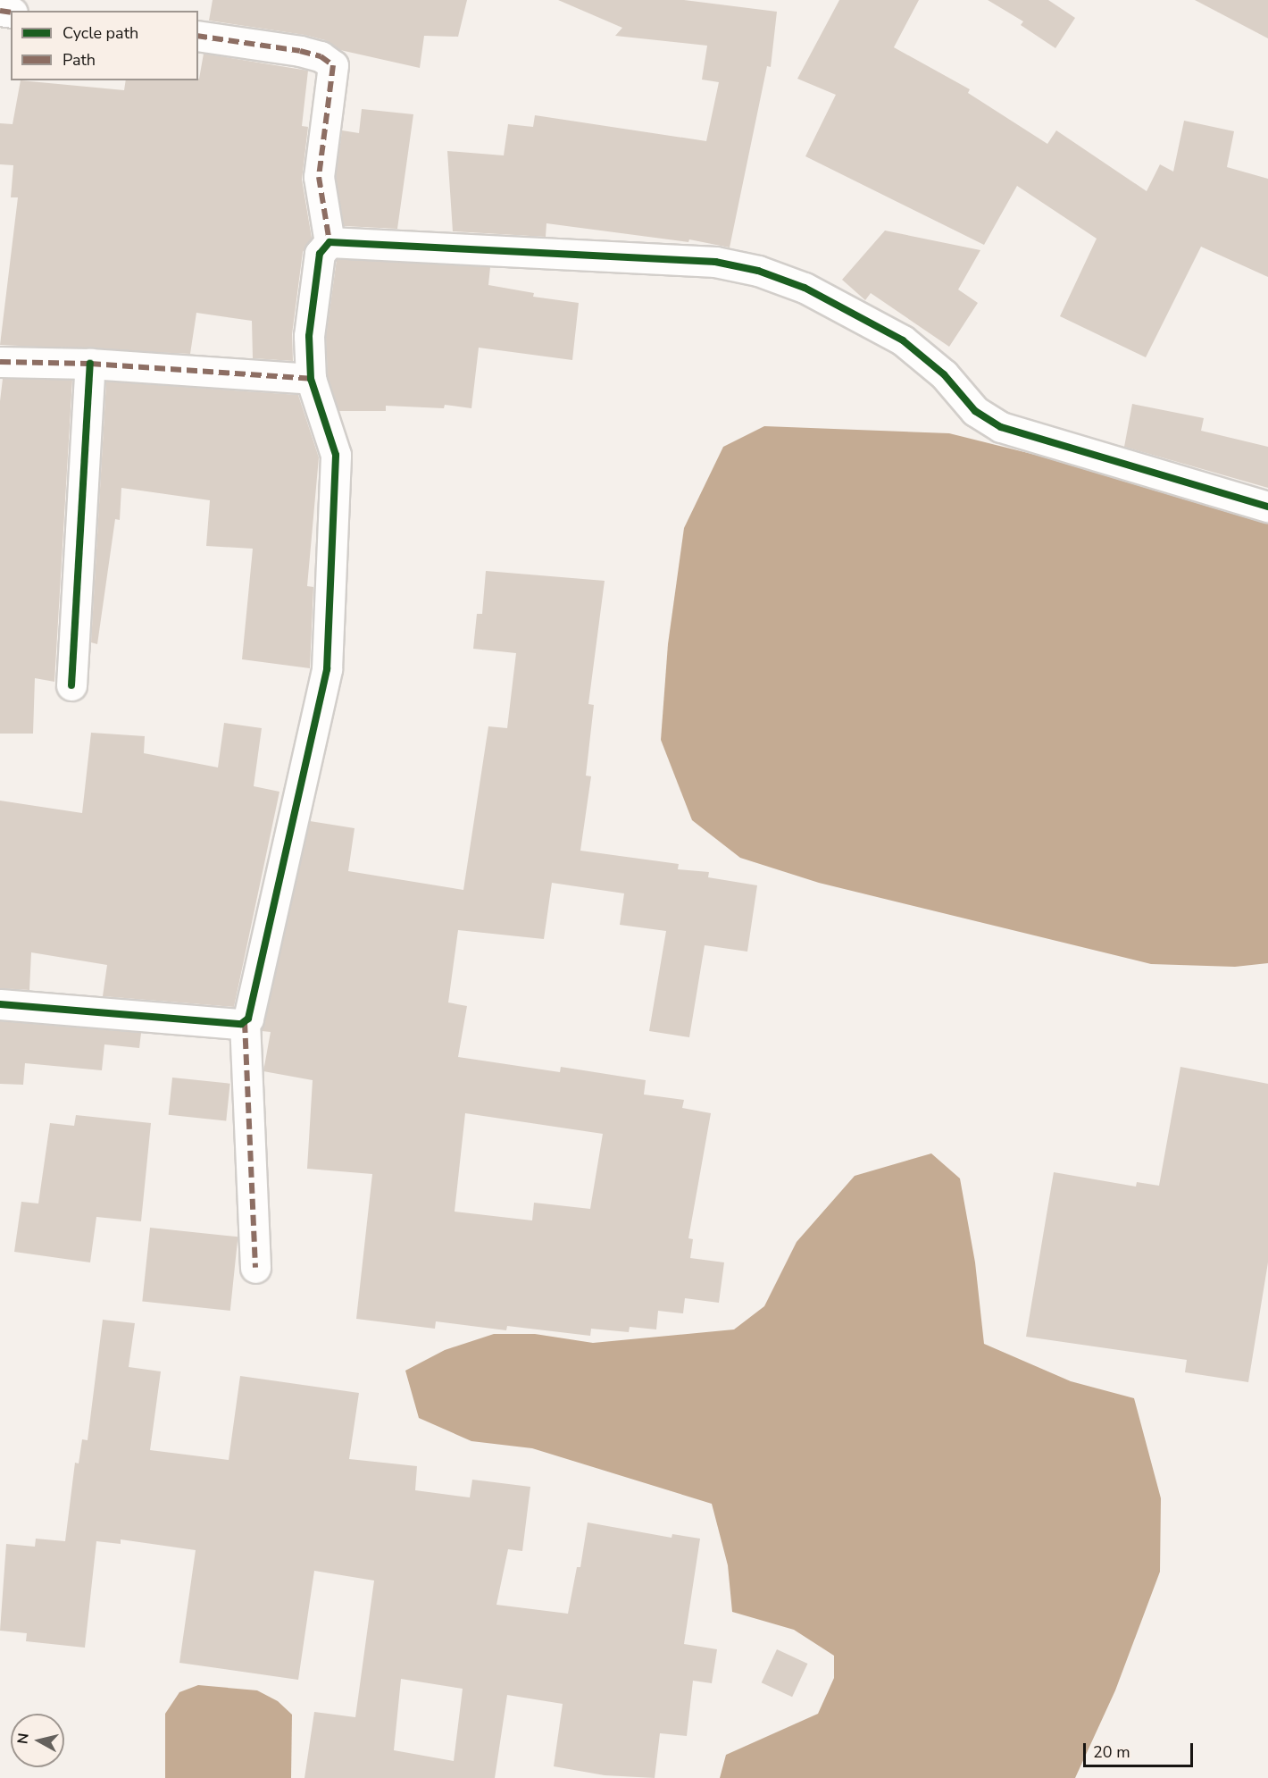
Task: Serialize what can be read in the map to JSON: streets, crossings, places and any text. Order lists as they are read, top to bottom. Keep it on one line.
{"legend":["Cycle path","Path"],"scale_bar":"20 m","north":"left"}
